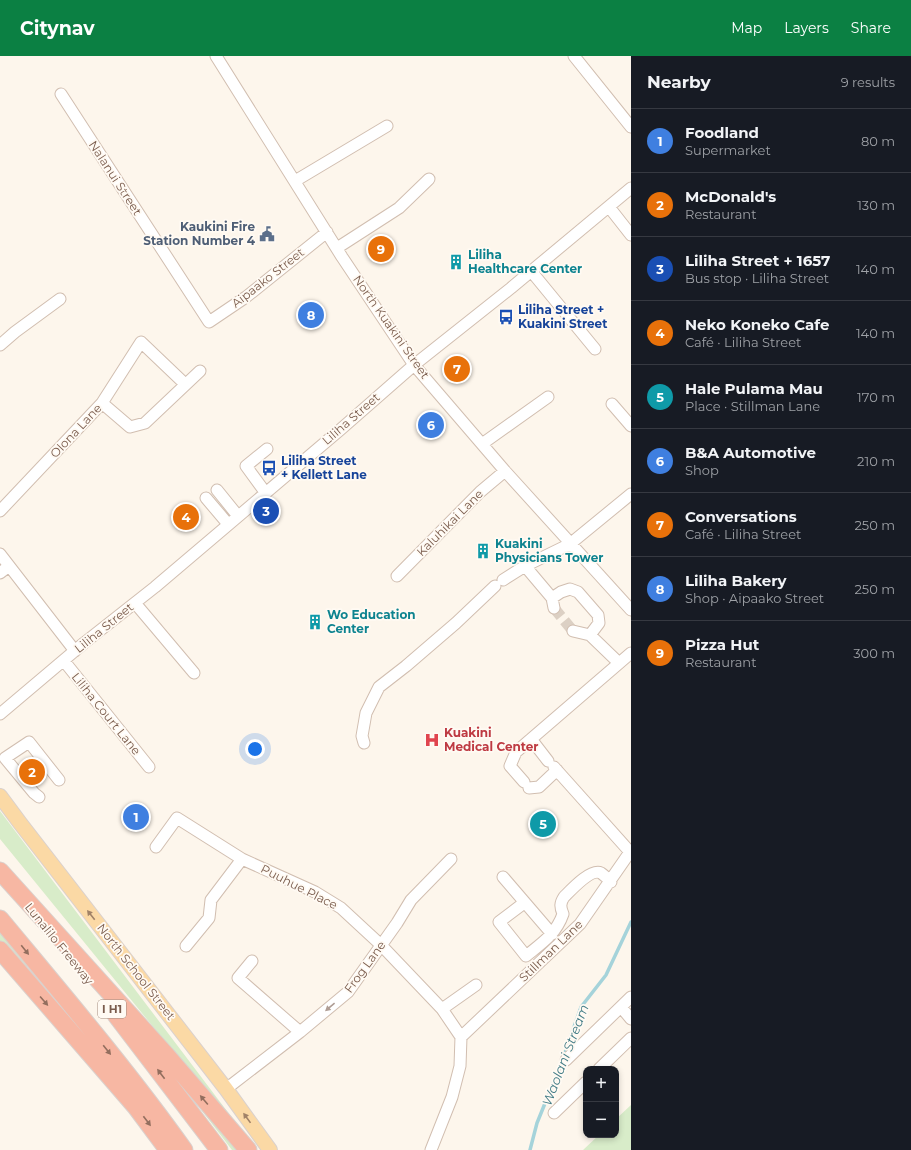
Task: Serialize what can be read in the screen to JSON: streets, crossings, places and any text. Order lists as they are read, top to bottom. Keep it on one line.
{"streets":{"highway":["Lunalilo Freeway","I H1"],"main road":["North School Street"],"street":["Nalanui Street","Aipaako Street","North Kuakini Street","Liliha Street","Olona Lane","Kaluhikai Lane","Liliha Court Lane","Puuhue Place","Stillman Lane","Frog Lane"]},"crossings":[["Nalanui Street","Aipaako Street"],["Aipaako Street","North Kuakini Street"],["North Kuakini Street","Liliha Street"],["North Kuakini Street","Kaluhikai Lane"],["Liliha Street","Liliha Court Lane"],["Puuhue Place","Stillman Lane"],["Puuhue Place","Frog Lane"],["Frog Lane","North School Street"]],"one_way":["Frog Lane","North School Street"],"water":["Waolani Stream"],"places":{"public building":["Kaukini Fire Station Number 4"],"building":["Liliha Healthcare Center","Kuakini Physicians Tower","Wo Education Center"],"bus stop":["Liliha Street + Kuakini Street","Liliha Street + Kellett Lane"],"hospital":["Kuakini Medical Center"]},"page":{"header":"Citynav","nav":["Map","Layers","Share"],"heading":["Nearby","9 results"],"list":[{"mark":"1","name":"Foodland","note":"Supermarket","value":"80 m"},{"mark":"2","name":"McDonald's","note":"Restaurant","value":"130 m"},{"mark":"3","name":"Liliha Street + 1657","note":"Bus stop · Liliha Street","value":"140 m"},{"mark":"4","name":"Neko Koneko Cafe","note":"Café · Liliha Street","value":"140 m"},{"mark":"5","name":"Hale Pulama Mau","note":"Place · Stillman Lane","value":"170 m"},{"mark":"6","name":"B&A Automotive","note":"Shop","value":"210 m"},{"mark":"7","name":"Conversations","note":"Café · Liliha Street","value":"250 m"},{"mark":"8","name":"Liliha Bakery","note":"Shop · Aipaako Street","value":"250 m"},{"mark":"9","name":"Pizza Hut","note":"Restaurant","value":"300 m"}],"pins":["9","8","7","6","3","4","2","1","5"],"map_buttons":["+","−"]}}
